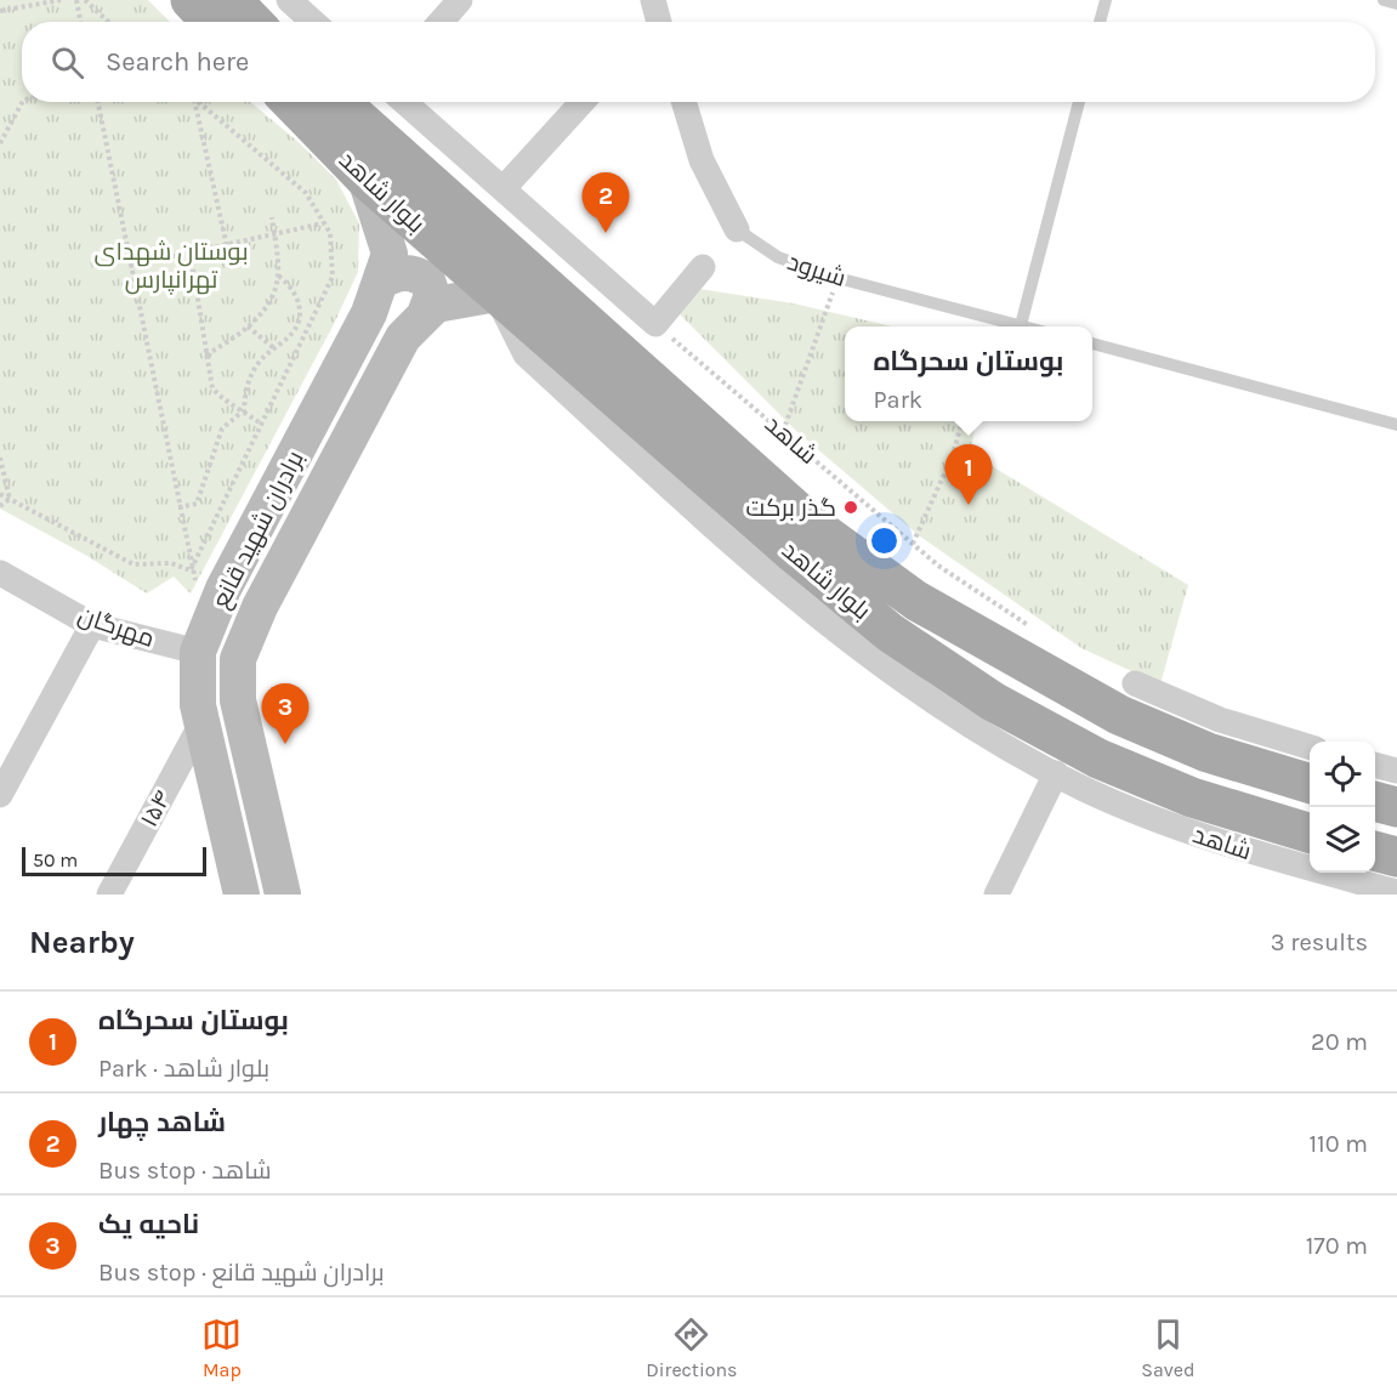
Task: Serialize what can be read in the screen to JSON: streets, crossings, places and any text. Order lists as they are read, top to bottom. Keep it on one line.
{"streets":{"main road":["بلوار شاهد","برادران شهید قانع"],"street":["شیرود","شاهد","مهرگان","۱۵۴"]},"crossings":[["بلوار شاهد","شاهد"],["بلوار شاهد","برادران شهید قانع"],["برادران شهید قانع","مهرگان"],["برادران شهید قانع","۱۵۴"]],"parks":["بوستان شهدای تهرانپارس"],"places":["گذر برکت"],"scale_bar":"50 m","page":{"search":"Search here","pins":["2","1","3"],"popup":["بوستان سحرگاه","Park"],"scale":"50 m","heading":["Nearby","3 results"],"list":[{"mark":"1","name":"بوستان سحرگاه","note":"Park · بلوار شاهد","value":"20 m"},{"mark":"2","name":"شاهد چهار","note":"Bus stop · شاهد","value":"110 m"},{"mark":"3","name":"ناحیه یک","note":"Bus stop · برادران شهید قانع","value":"170 m"}],"nav":["Map","Directions","Saved"]}}
